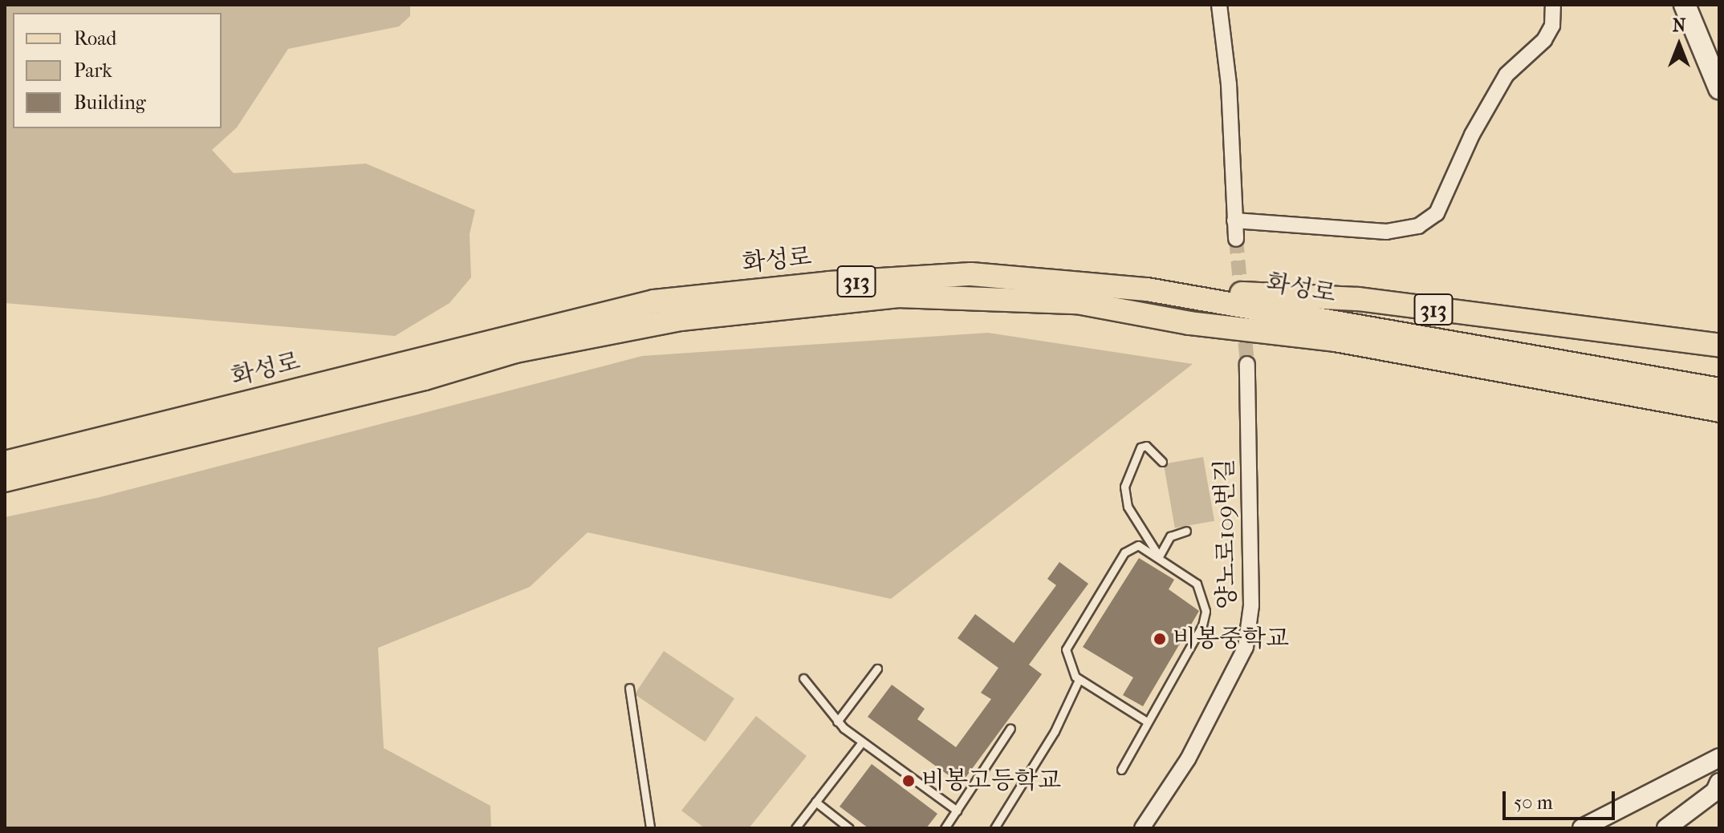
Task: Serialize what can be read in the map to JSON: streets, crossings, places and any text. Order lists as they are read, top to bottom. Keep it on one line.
{"streets":{"main road":["화성로","313"],"street":["양노로109번길"]},"crossings":[["화성로","313"]],"places":["비봉중학교","비봉고등학교"],"legend":["Road","Park","Building"],"scale_bar":"50 m","north":"top"}
